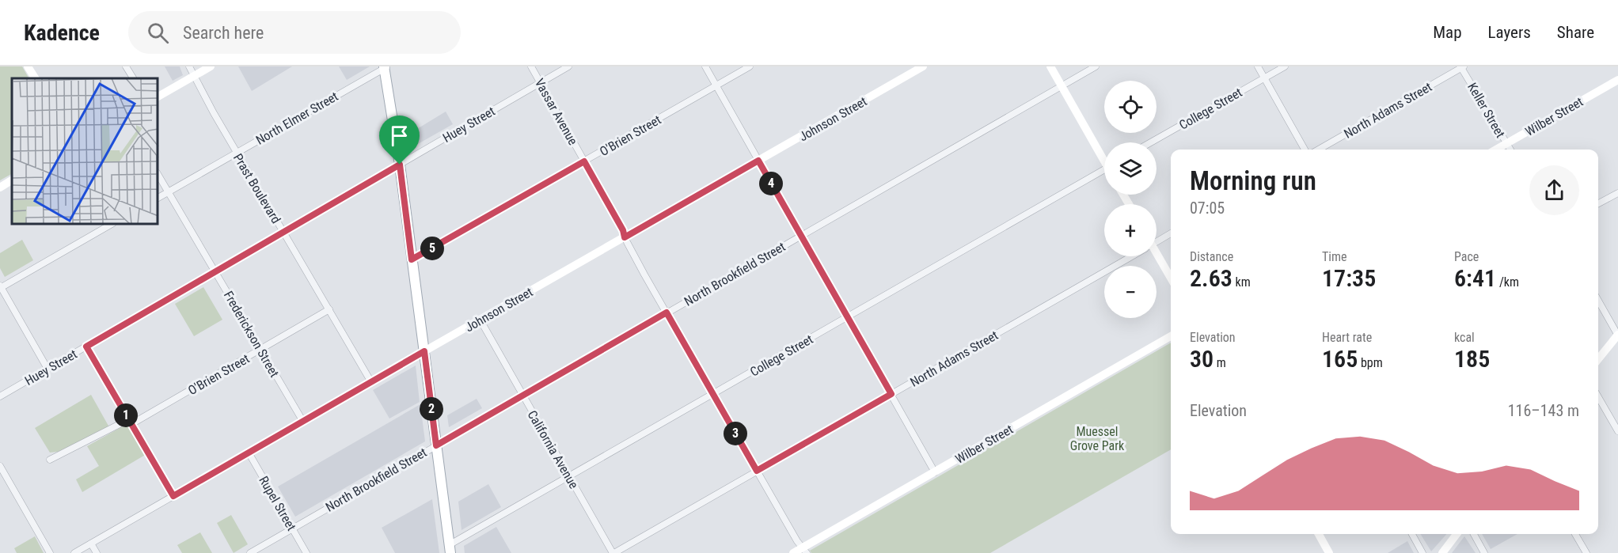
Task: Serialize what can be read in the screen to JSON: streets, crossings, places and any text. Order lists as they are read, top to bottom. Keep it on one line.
{"streets":{"street":["College Street","North Adams Street","Keller Street","Vassar Avenue","Wilber Street","North Elmer Street","Johnson Street","Huey Street","O'Brien Street","Prast Boulevard","North Brookfield Street","Frederickson Street","California Avenue","Rupel Street"]},"crossings":[["College Street","Vassar Avenue"],["College Street","California Avenue"],["North Adams Street","Keller Street"],["North Adams Street","Vassar Avenue"],["North Adams Street","California Avenue"],["Keller Street","Wilber Street"],["Vassar Avenue","Wilber Street"],["Vassar Avenue","Johnson Street"],["Vassar Avenue","Huey Street"],["Vassar Avenue","O'Brien Street"],["Vassar Avenue","North Brookfield Street"],["North Elmer Street","Prast Boulevard"],["North Elmer Street","Frederickson Street"],["Johnson Street","Prast Boulevard"],["Johnson Street","Frederickson Street"],["Johnson Street","California Avenue"],["Johnson Street","Rupel Street"],["Huey Street","Prast Boulevard"],["Huey Street","Frederickson Street"],["O'Brien Street","Prast Boulevard"],["O'Brien Street","Frederickson Street"],["North Brookfield Street","California Avenue"],["North Brookfield Street","Rupel Street"]],"parks":["Muessel Grove Park"],"page":{"header":"Kadence","search":"Search here","nav":["Map","Layers","Share"],"map_buttons":["+","−"],"heading":["Morning run","07:05"],"pins":["4","5","2","1","3"],"stats":[["Distance","2.63 km"],["Time","17:35"],["Pace","6:41 /km"],["Elevation","30 m"],["Heart rate","165 bpm"],["kcal","185"]],"chart":["Elevation","116–143 m"]}}
